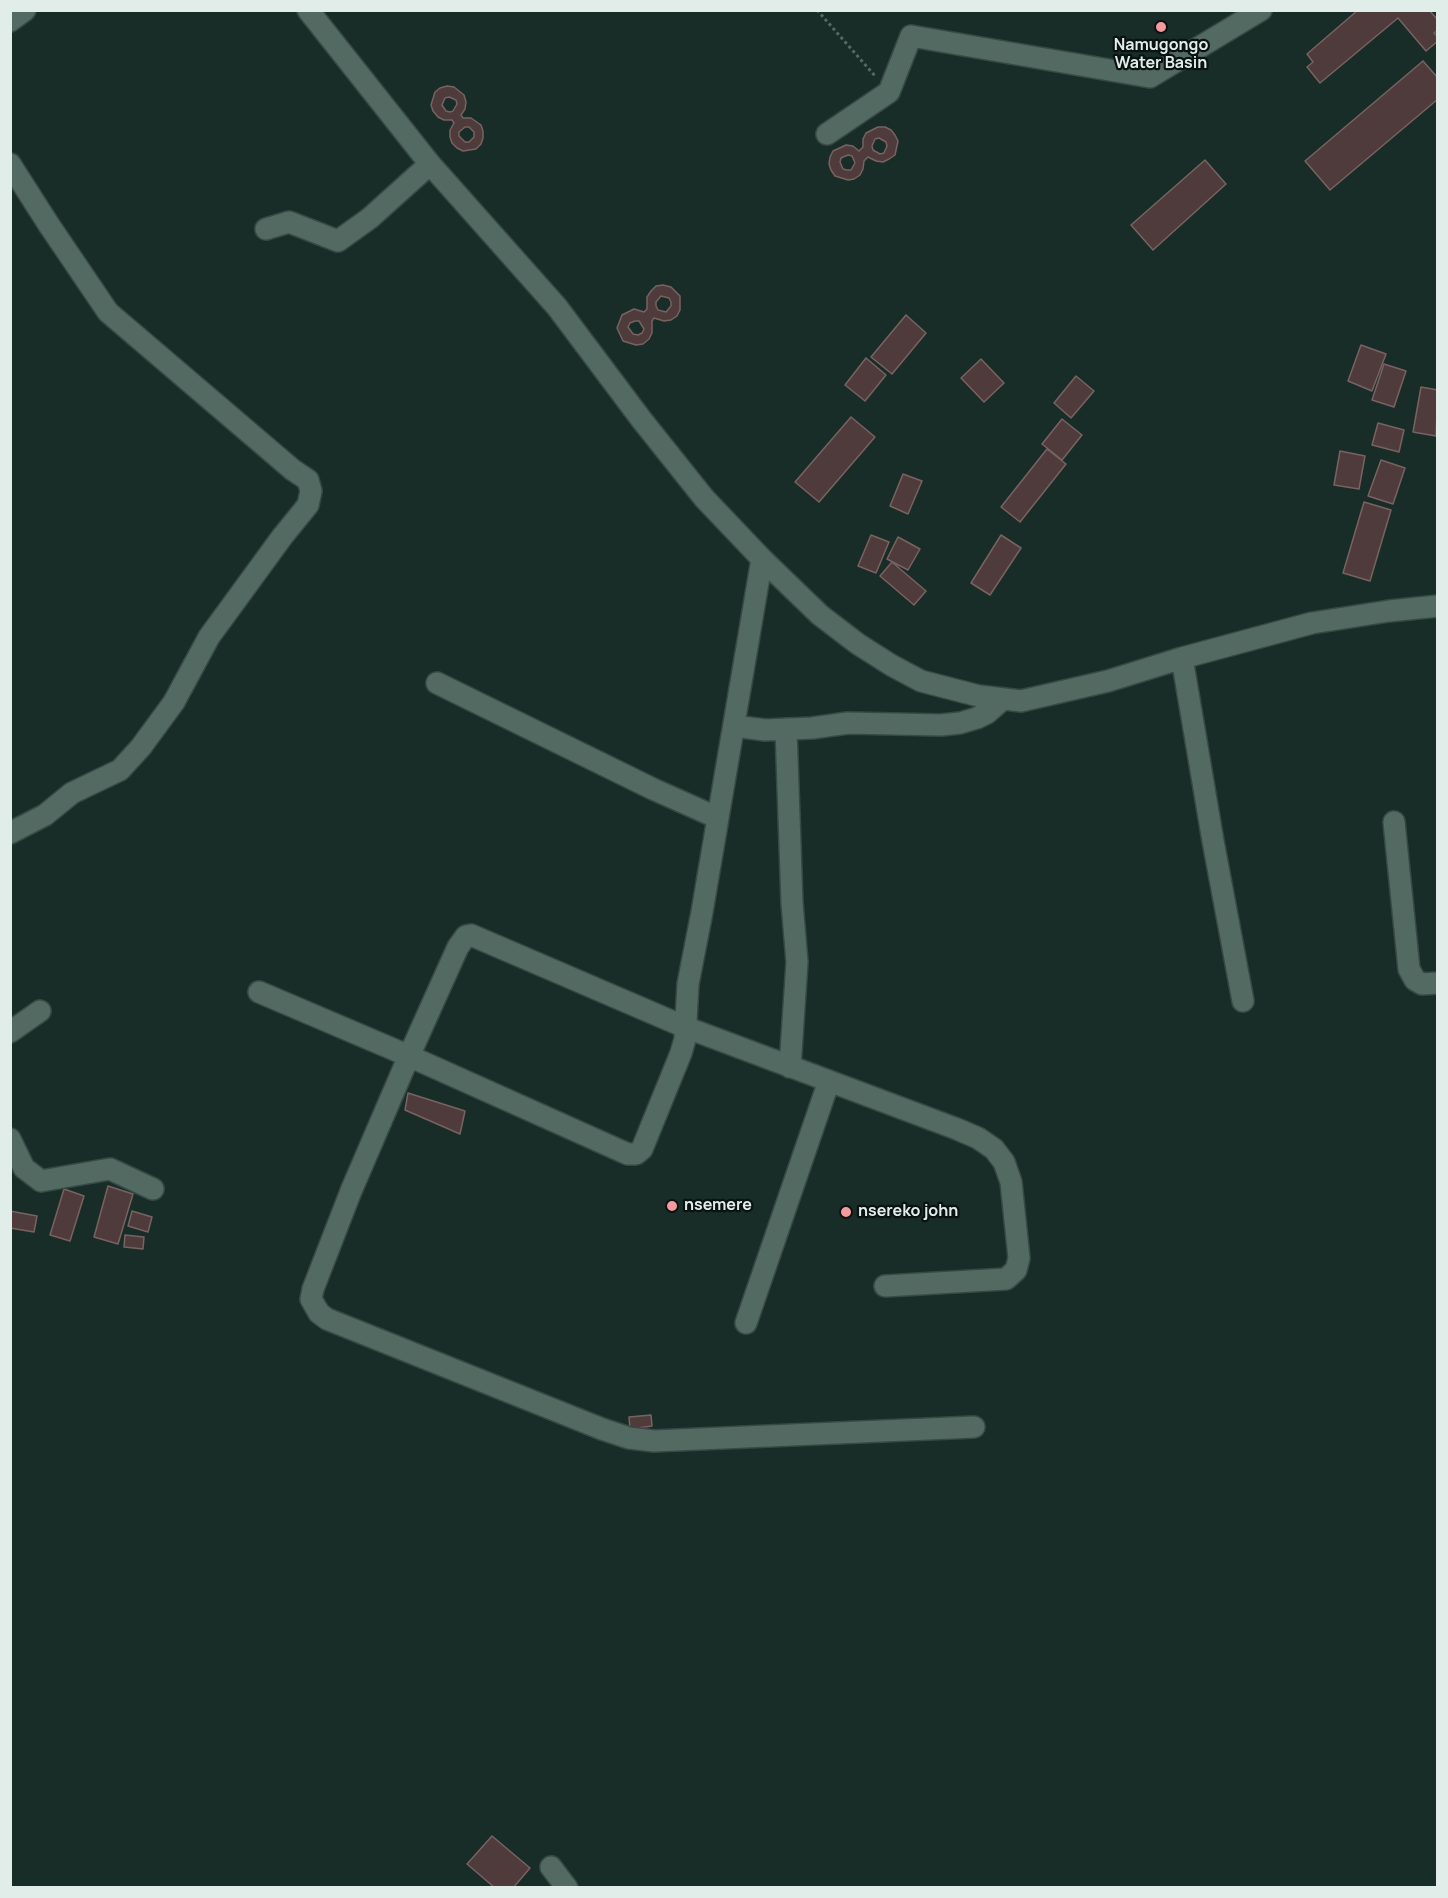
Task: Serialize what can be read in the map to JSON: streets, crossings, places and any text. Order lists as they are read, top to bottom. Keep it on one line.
{"places":["Namugongo Water Basin","nsemere","nsereko john"]}
